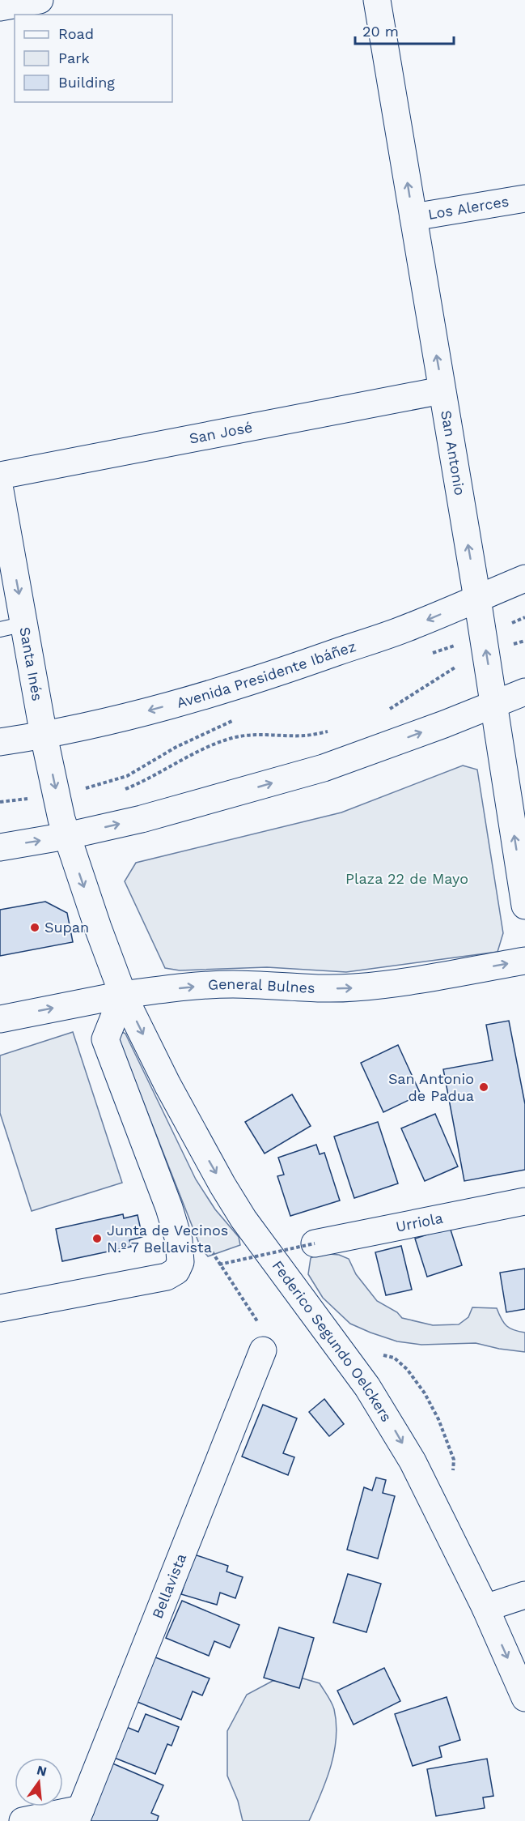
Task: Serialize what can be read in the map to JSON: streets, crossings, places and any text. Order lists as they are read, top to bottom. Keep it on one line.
{"streets":{"main road":["Los Alerces","San José","San Antonio","Santa Inés","Avenida Presidente Ibáñez","General Bulnes","Urriola","Federico Segundo Oelckers","Bellavista"]},"crossings":[["Los Alerces","San Antonio"],["San José","San Antonio"],["San Antonio","Avenida Presidente Ibáñez"],["Santa Inés","Avenida Presidente Ibáñez"],["Santa Inés","Federico Segundo Oelckers"],["General Bulnes","Federico Segundo Oelckers"]],"one_way":["San Antonio","Santa Inés","Federico Segundo Oelckers"],"parks":["Plaza 22 de Mayo"],"places":["Supan","San Antonio de Padua","Junta de Vecinos N.º 7 Bellavista"],"legend":["Road","Park","Building"],"scale_bar":"20 m","north":"top"}
